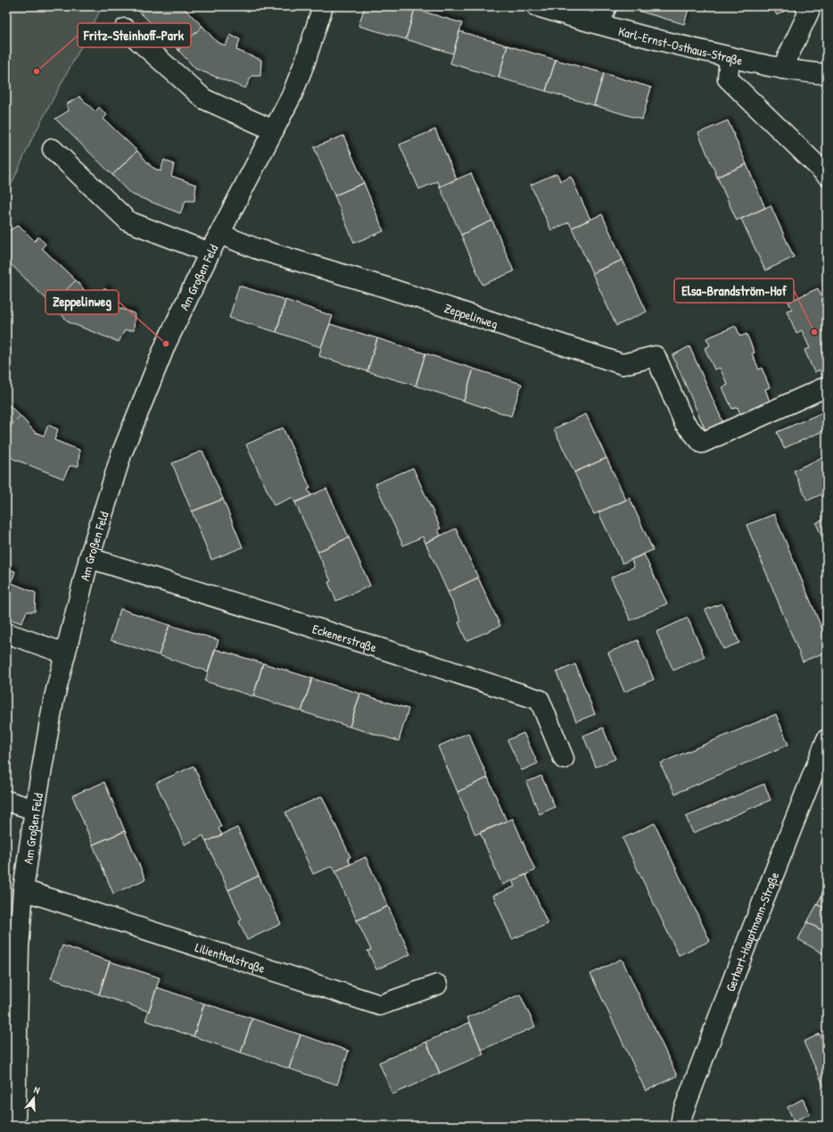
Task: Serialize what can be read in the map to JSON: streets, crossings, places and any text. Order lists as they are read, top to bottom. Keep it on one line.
{"streets":{"street":["Karl-Ernst-Osthaus-Straße","Am Großen Feld","Zeppelinweg","Eckenerstraße","Gerhart-Hauptmann-Straße","Lilienthalstraße"]},"crossings":[["Am Großen Feld","Zeppelinweg"],["Am Großen Feld","Eckenerstraße"],["Am Großen Feld","Lilienthalstraße"]],"places":["Fritz-Steinhoff-Park","Elsa-Brandström-Hof","Zeppelinweg"],"north":"top"}
